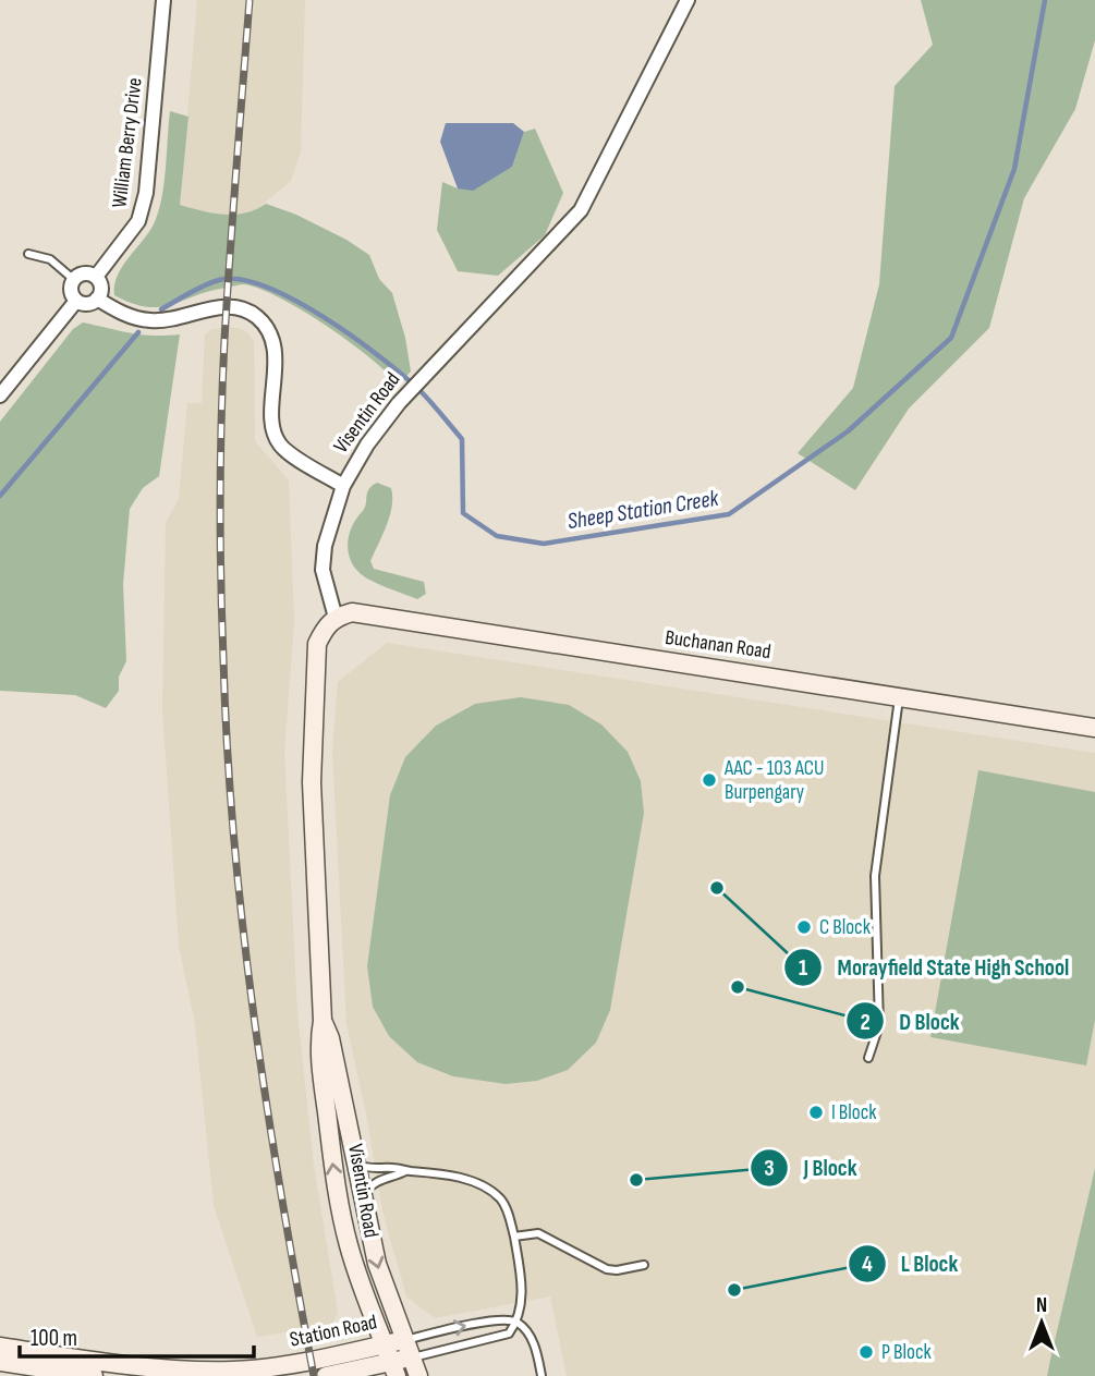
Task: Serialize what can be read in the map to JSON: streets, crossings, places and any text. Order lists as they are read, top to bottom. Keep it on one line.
{"streets":{"main road":["Visentin Road","Buchanan Road","Station Road"],"street":["William Berry Drive"]},"crossings":[["Visentin Road","Buchanan Road"],["Visentin Road","Station Road"]],"water":["Sheep Station Creek"],"places":["AAC - 103 ACU Burpengary","Morayfield State High School","C Block","D Block","I Block","J Block","L Block","P Block"],"scale_bar":"100 m","north":"top"}
